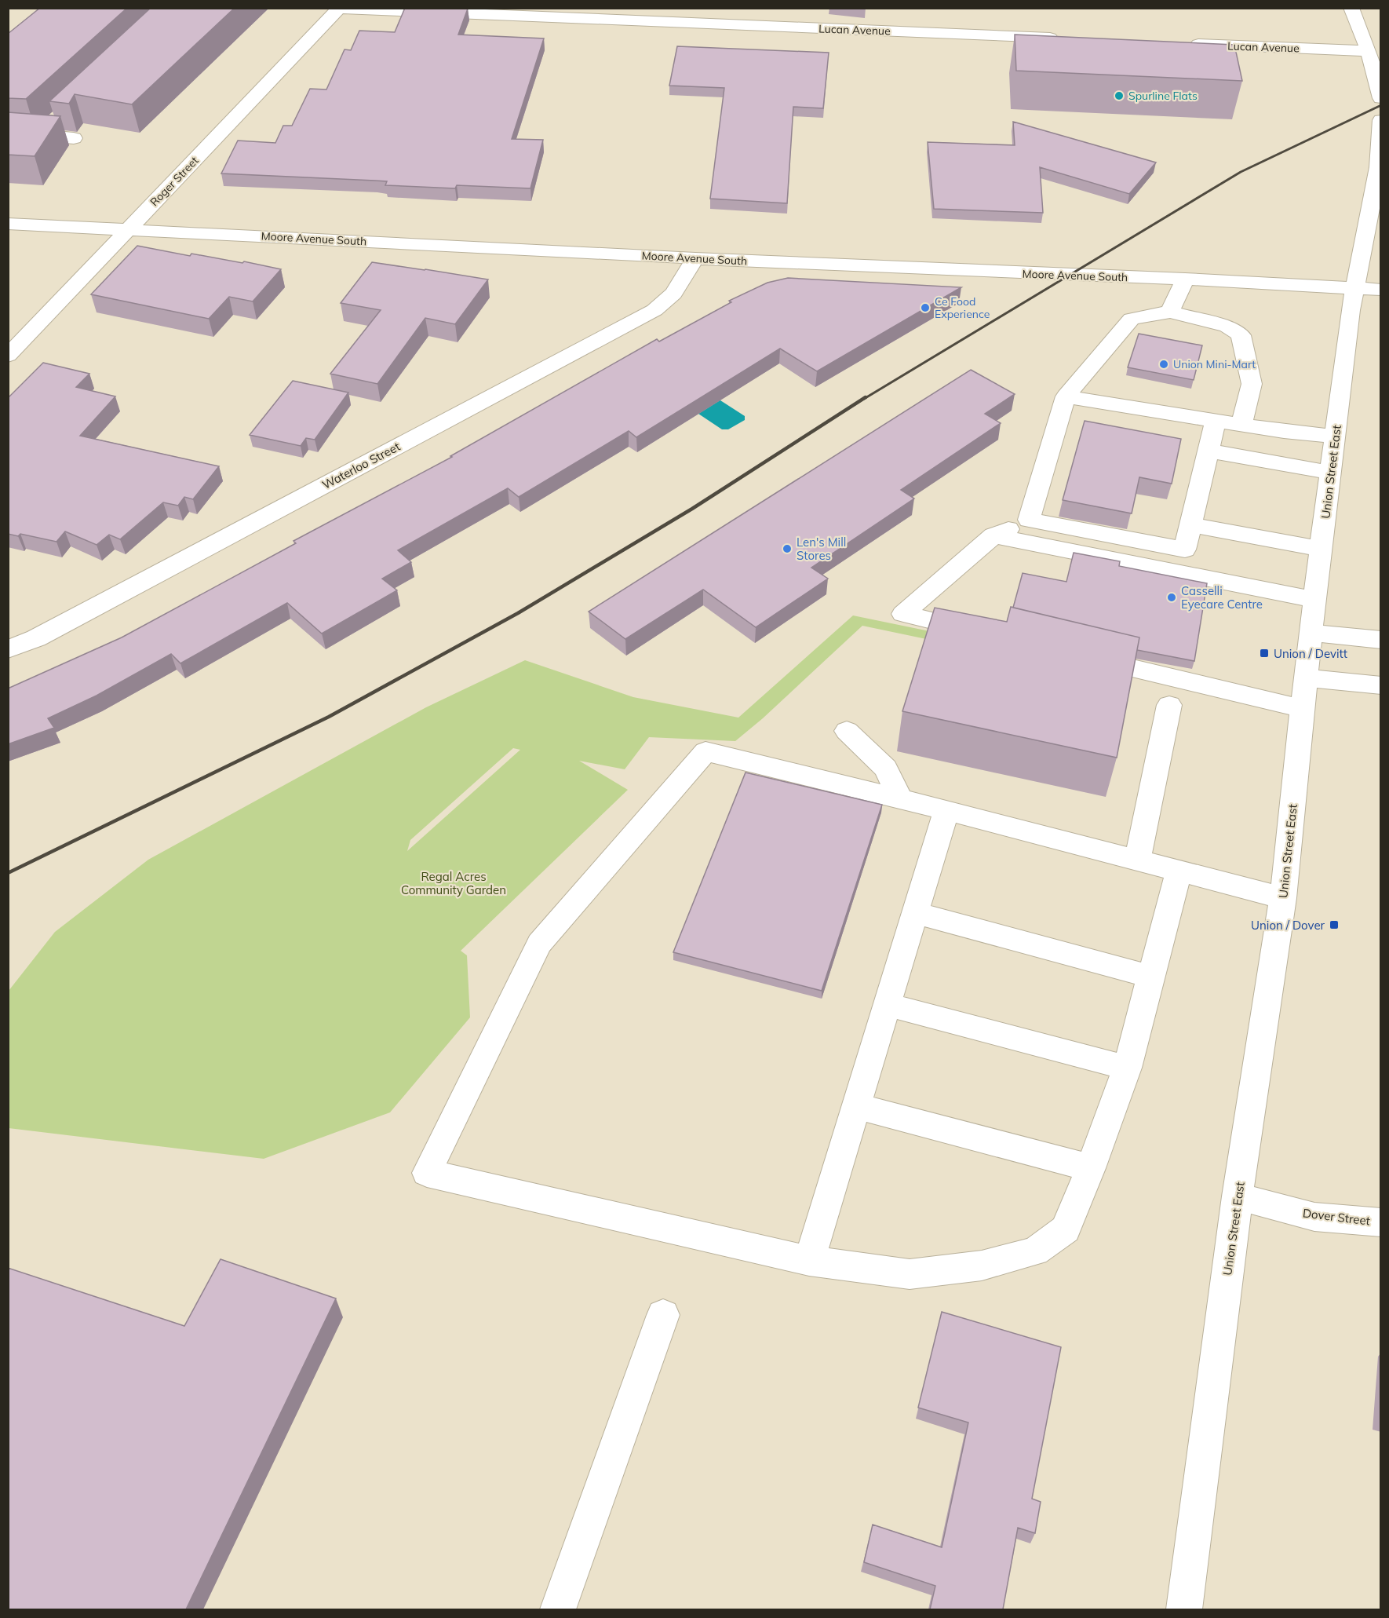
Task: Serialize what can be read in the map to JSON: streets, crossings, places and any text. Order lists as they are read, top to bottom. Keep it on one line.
{"streets":{"street":["Lucan Avenue","Roger Street","Moore Avenue South","Waterloo Street","Union Street East","Dover Street"]},"crossings":[["Lucan Avenue","Roger Street"],["Roger Street","Moore Avenue South"],["Moore Avenue South","Waterloo Street"],["Moore Avenue South","Union Street East"],["Union Street East","Dover Street"]],"parks":["Regal Acres Community Garden"],"places":{"other":["Spurline Flats","Ce Food Experience","Union Mini-Mart","Len's Mill Stores","Casselli Eyecare Centre"],"transit":["Union / Devitt","Union / Dover"]}}
